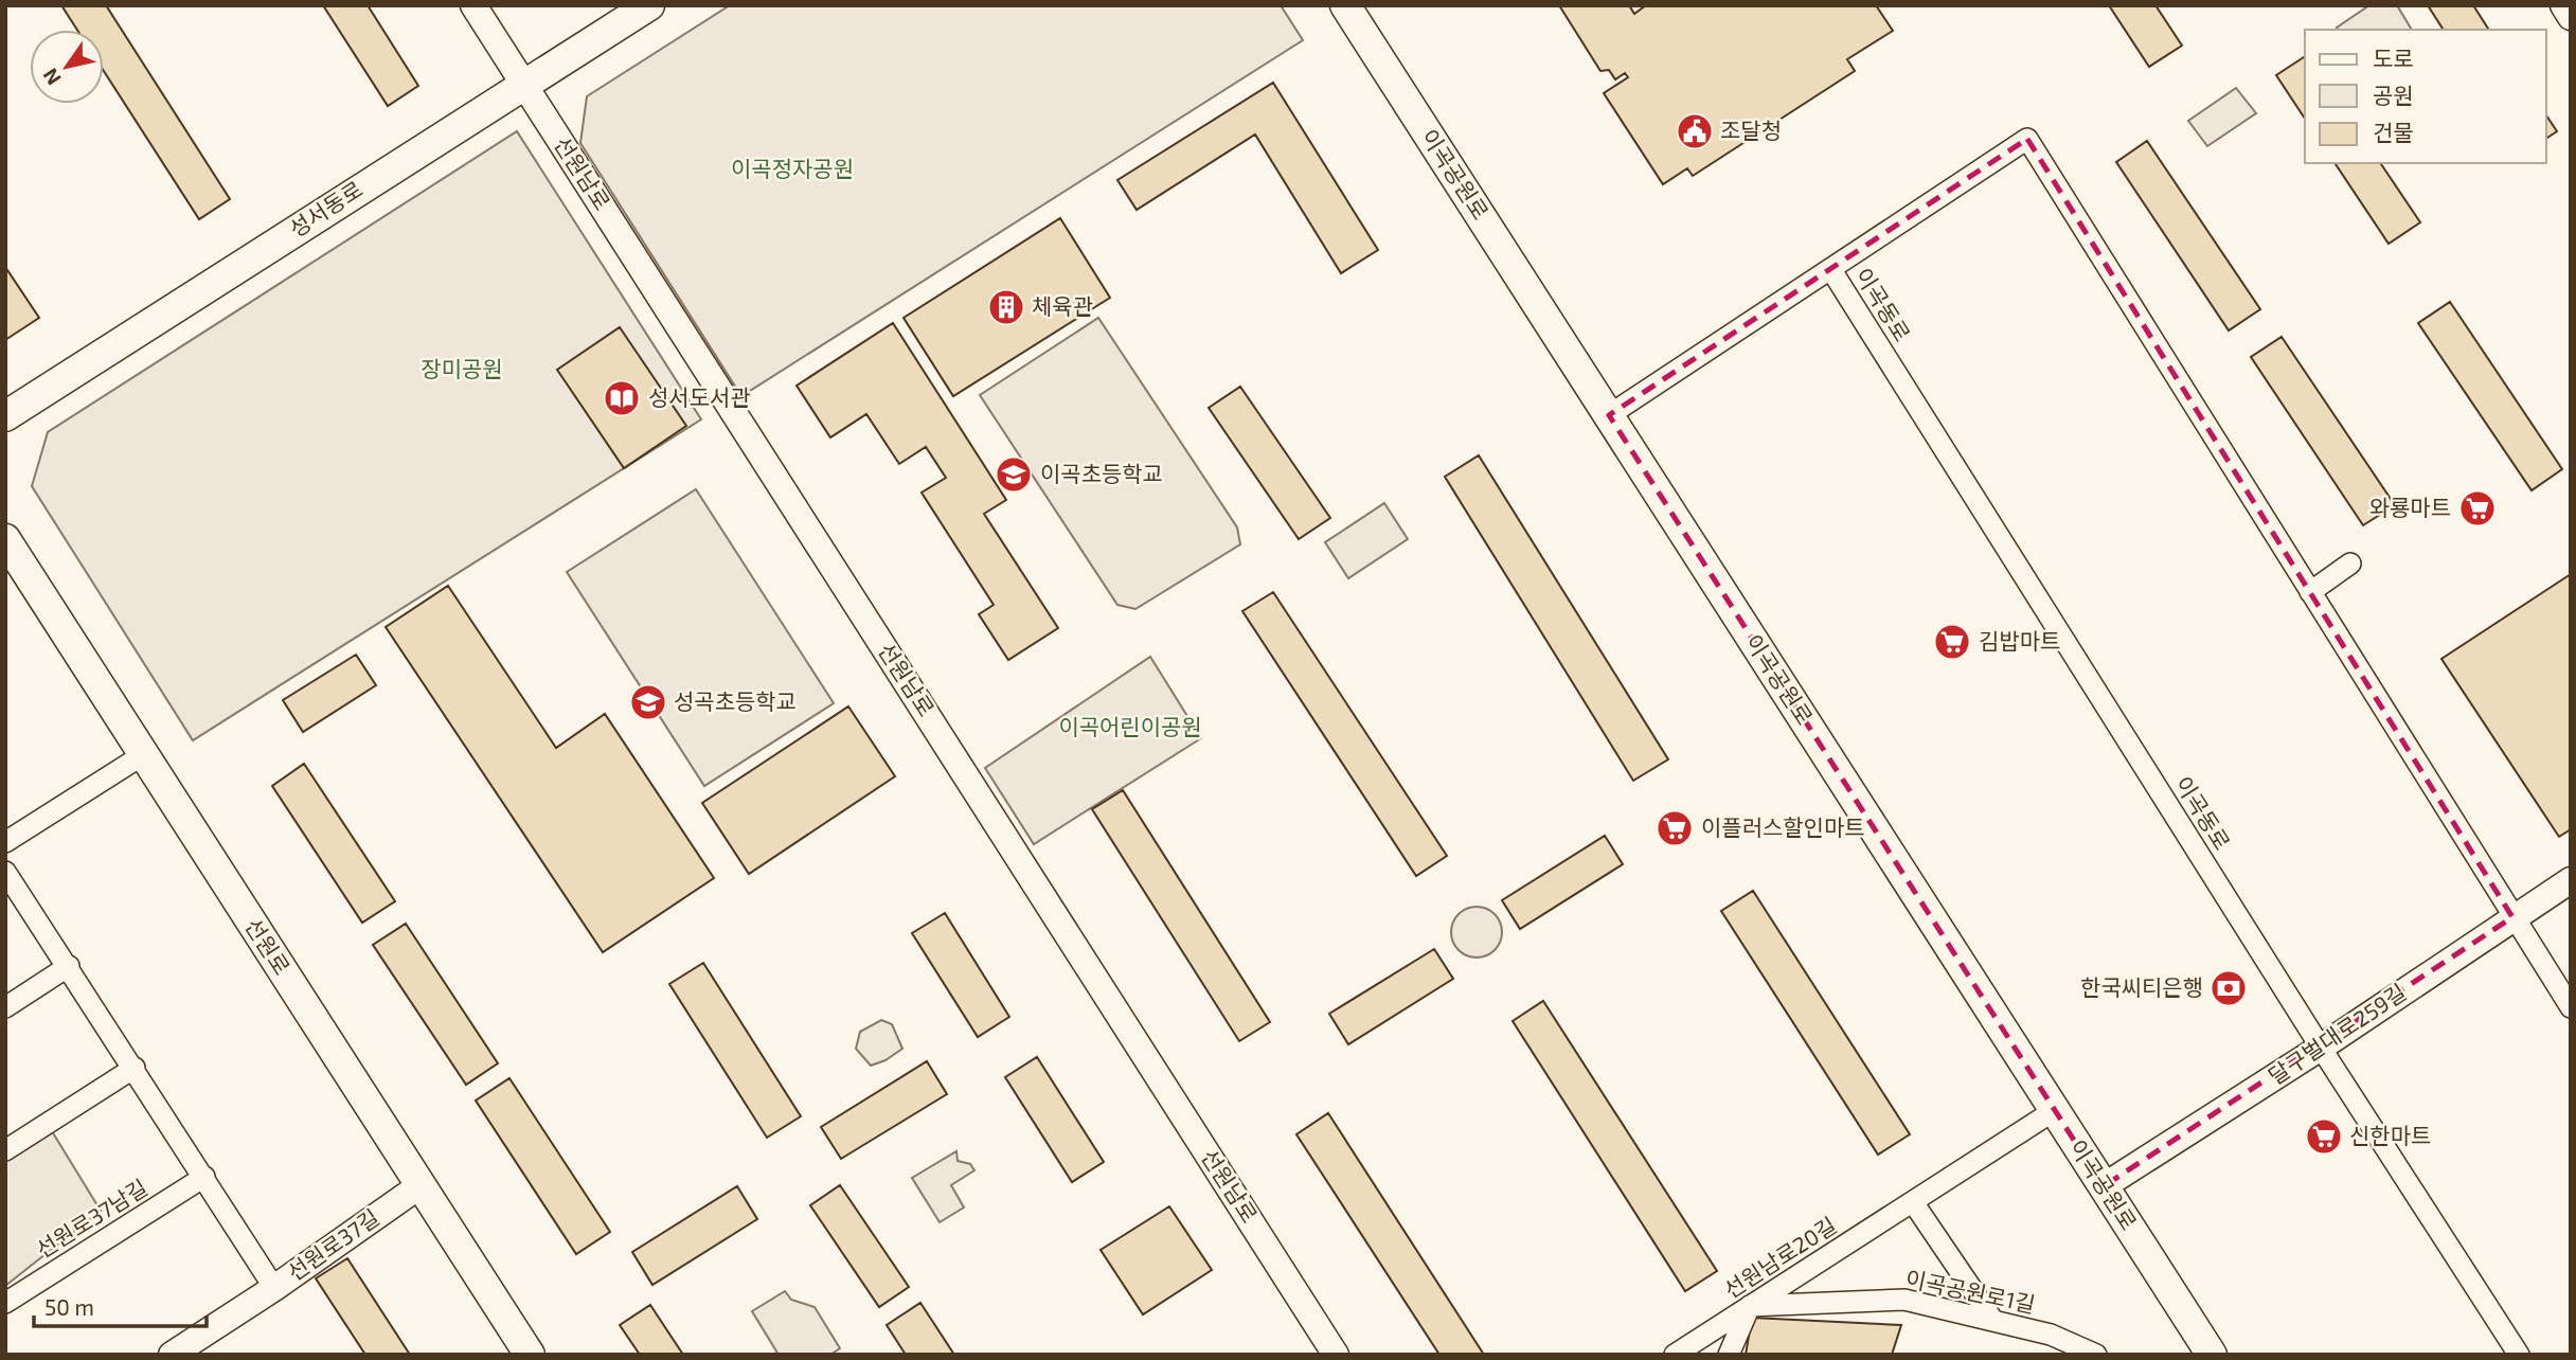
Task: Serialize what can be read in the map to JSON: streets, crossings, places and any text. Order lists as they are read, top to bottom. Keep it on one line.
{"streets":{"main road":["이곡공원로","성서동로","선원로"],"street":["선원남로","이곡동로","달구벌대로259길","선원로37남길","선원로37길","선원남로20길","이곡공원로1길"]},"crossings":[["선원남로","성서동로"],["이곡공원로","달구벌대로259길"],["이곡공원로","선원남로20길"],["이곡동로","달구벌대로259길"],["선원로","선원로37길"],["선원남로20길","이곡공원로1길"]],"parks":["이곡정자공원","장미공원","이곡어린이공원"],"places":{"public building":["조달청"],"building":["체육관"],"library":["성서도서관"],"school or university":["이곡초등학교","성곡초등학교"],"supermarket":["와룡마트","김밥마트","이플러스할인마트","신한마트"],"bank":["한국씨티은행"]},"legend":["도로","공원","건물"],"scale_bar":"50 m","north":"bottom left"}
